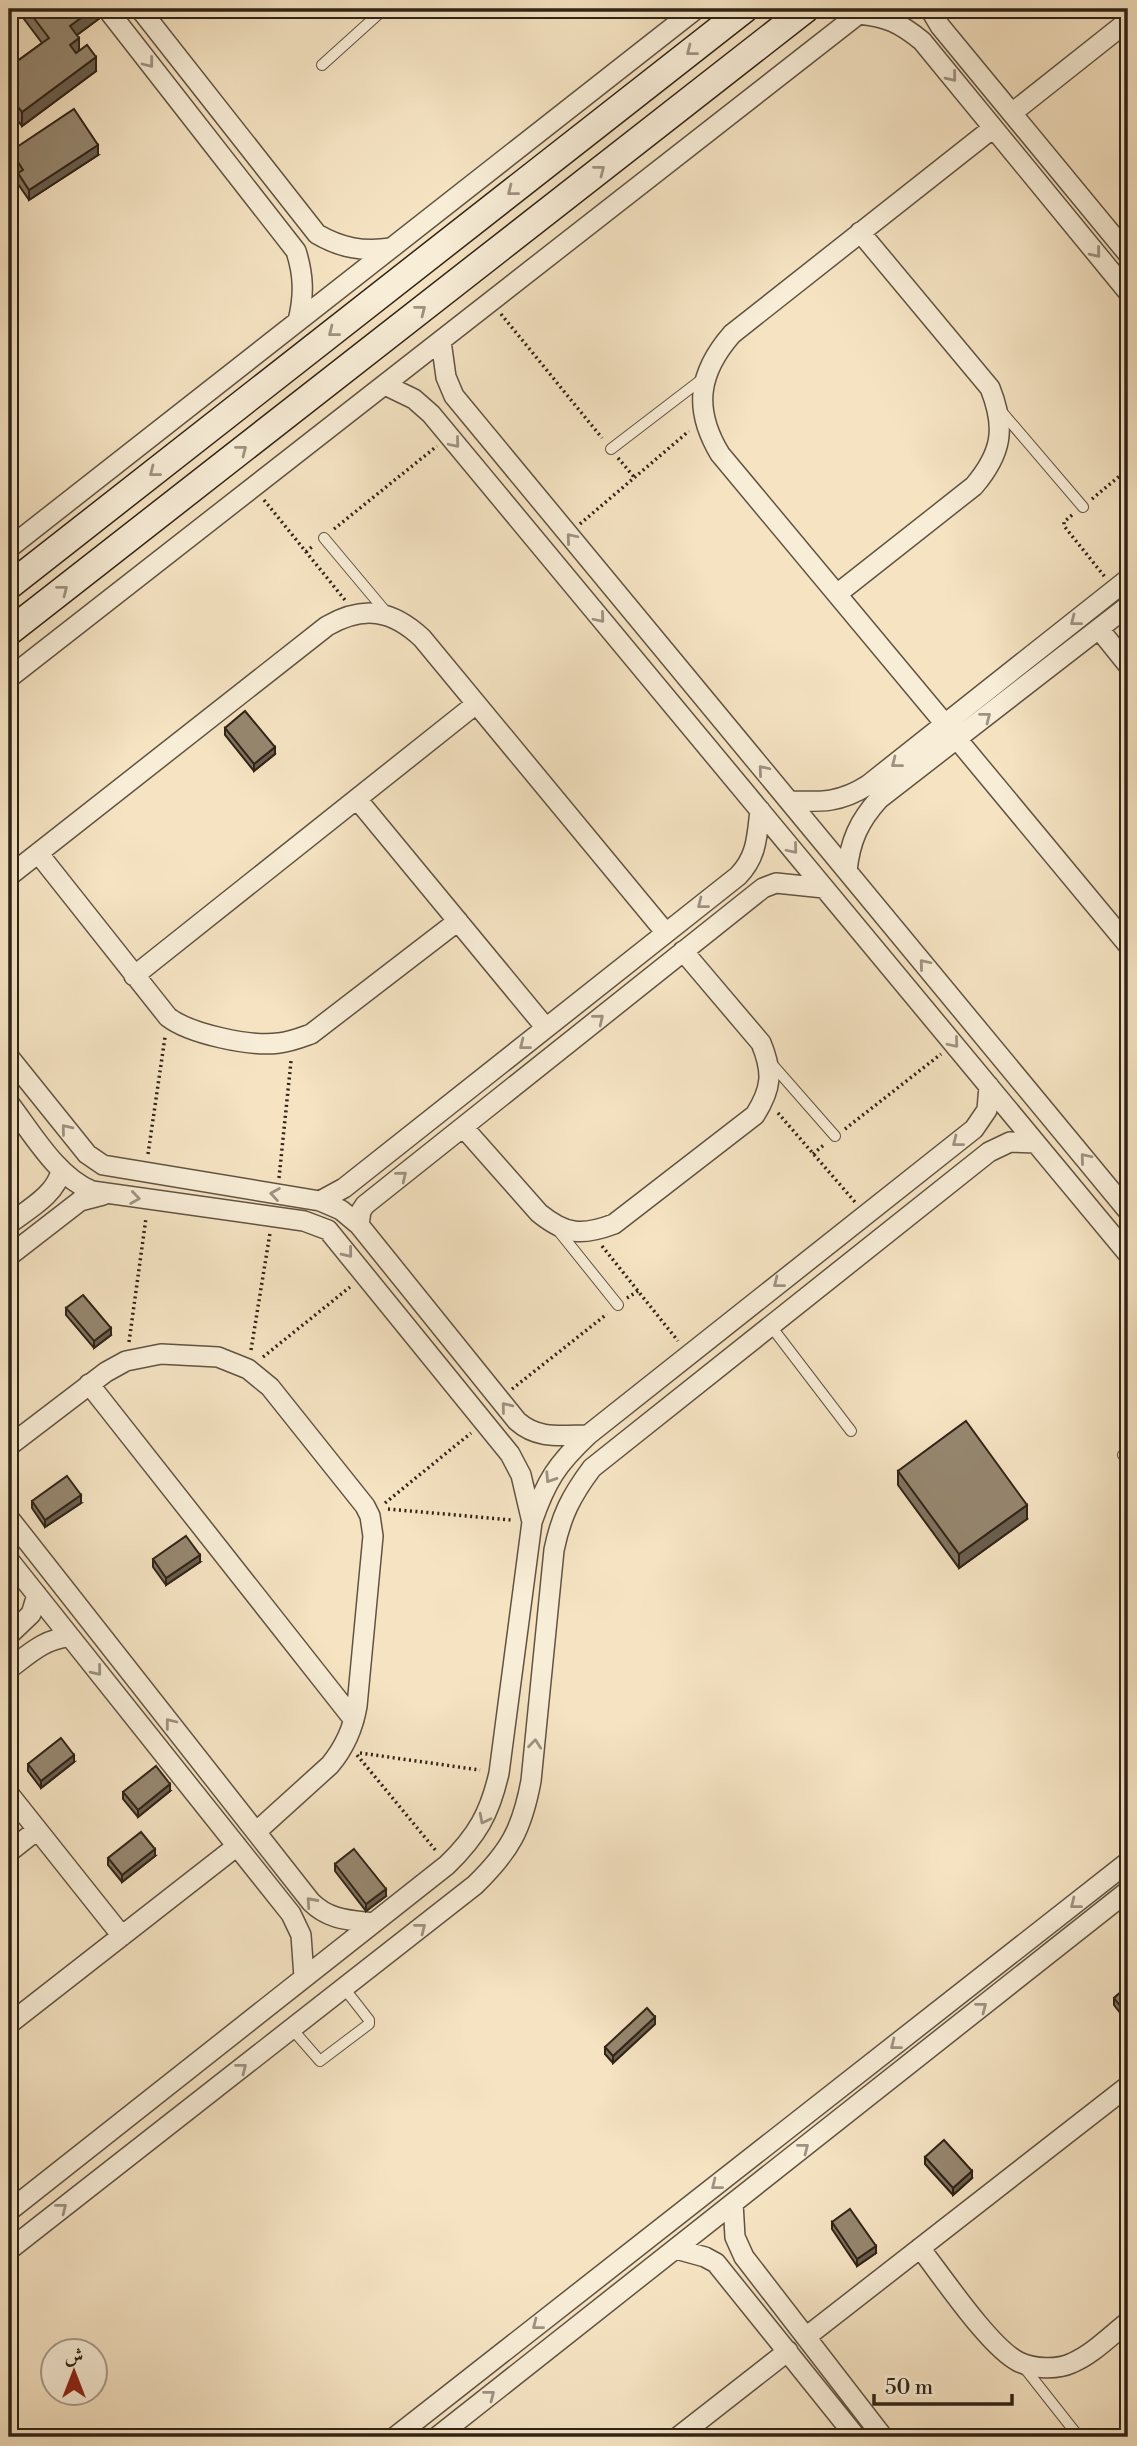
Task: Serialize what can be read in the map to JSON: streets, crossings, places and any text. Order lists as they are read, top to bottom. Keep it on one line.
{"scale_bar":"50 m","north":"top"}
